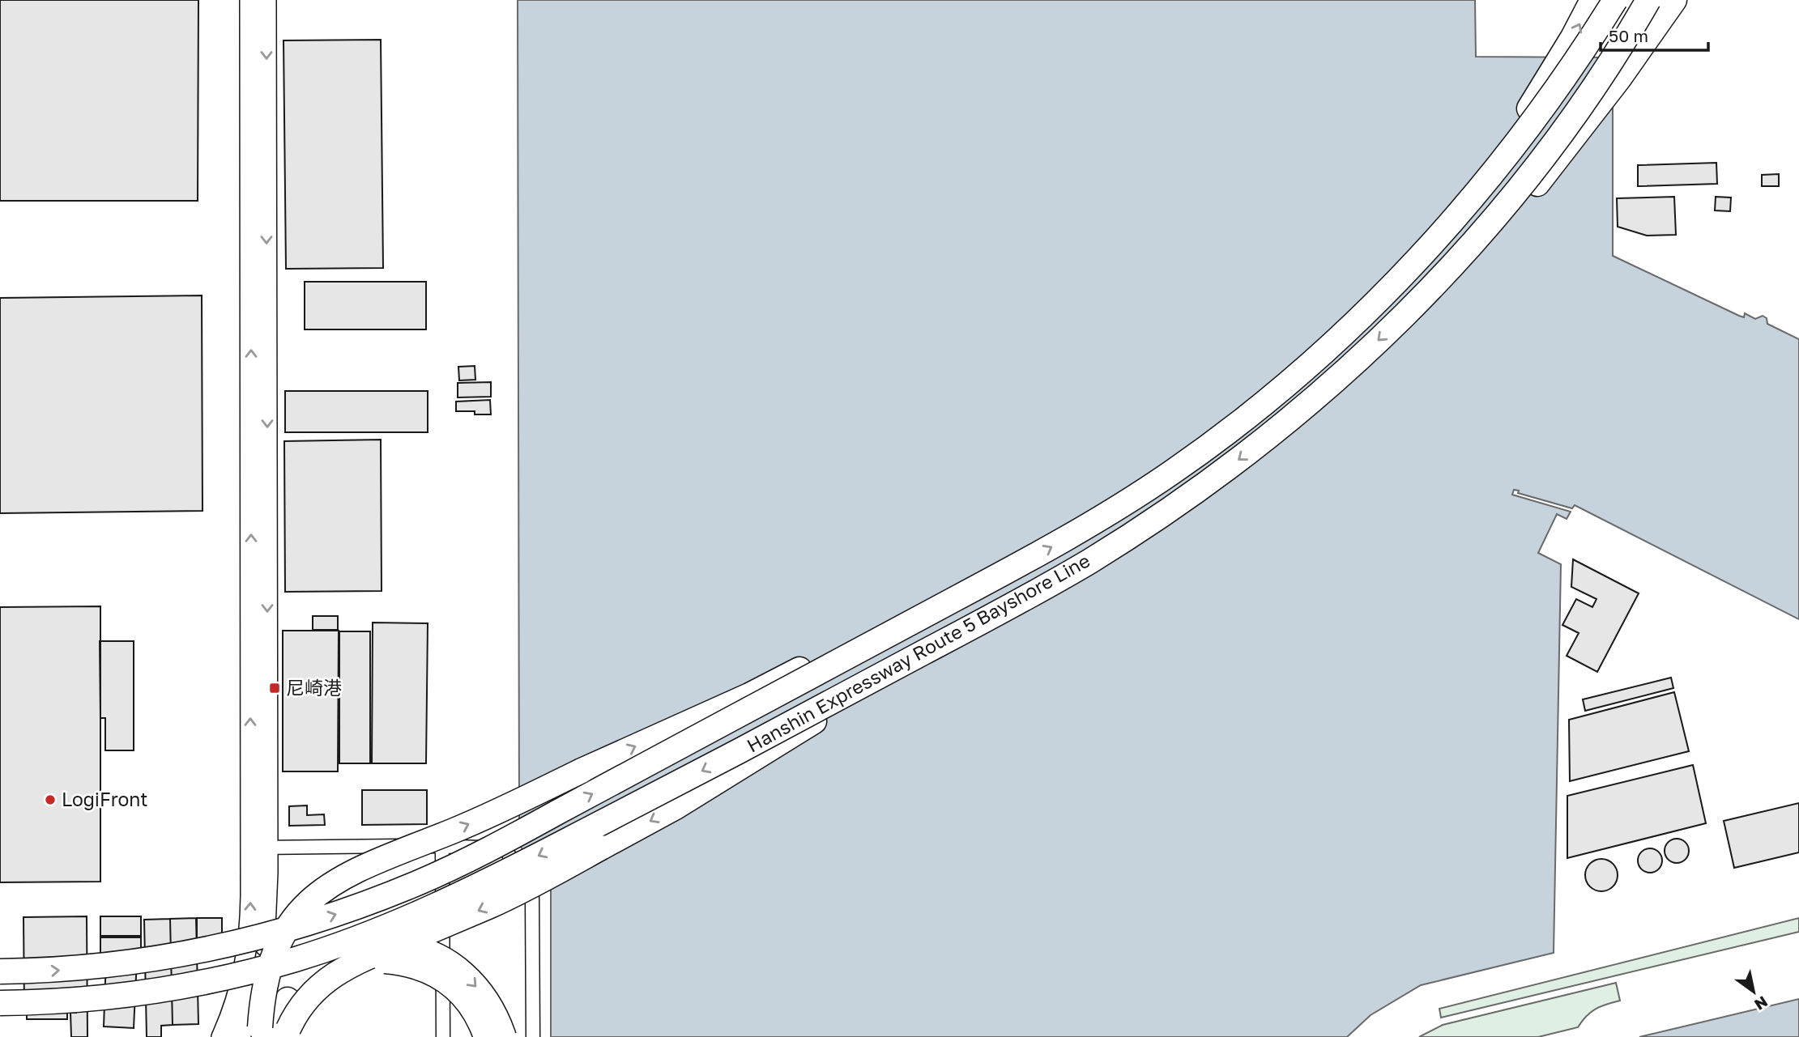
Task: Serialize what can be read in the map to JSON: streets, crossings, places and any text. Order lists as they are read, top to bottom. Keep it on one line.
{"streets":{"highway":["Hanshin Expressway Route 5 Bayshore Line"]},"places":{"transit":["尼崎港"],"other":["LogiFront"]},"scale_bar":"50 m","north":"bottom right"}
